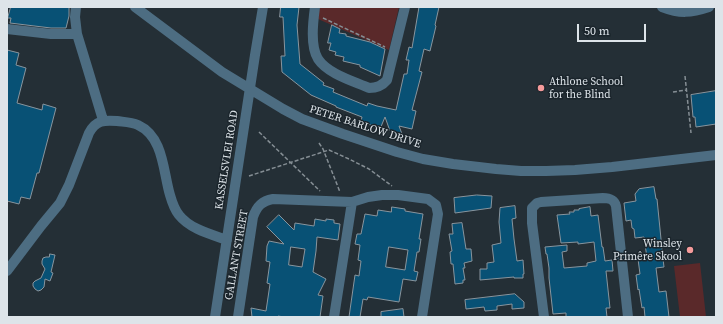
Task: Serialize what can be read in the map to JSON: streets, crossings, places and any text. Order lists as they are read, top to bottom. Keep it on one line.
{"streets":{"street":["PETER BARLOW DRIVE","KASSELSVLEI ROAD","GALLANT STREET"]},"crossings":[["PETER BARLOW DRIVE","KASSELSVLEI ROAD"]],"places":["Athlone School for the Blind","Winsley Primêre Skool"],"scale_bar":"50 m"}
